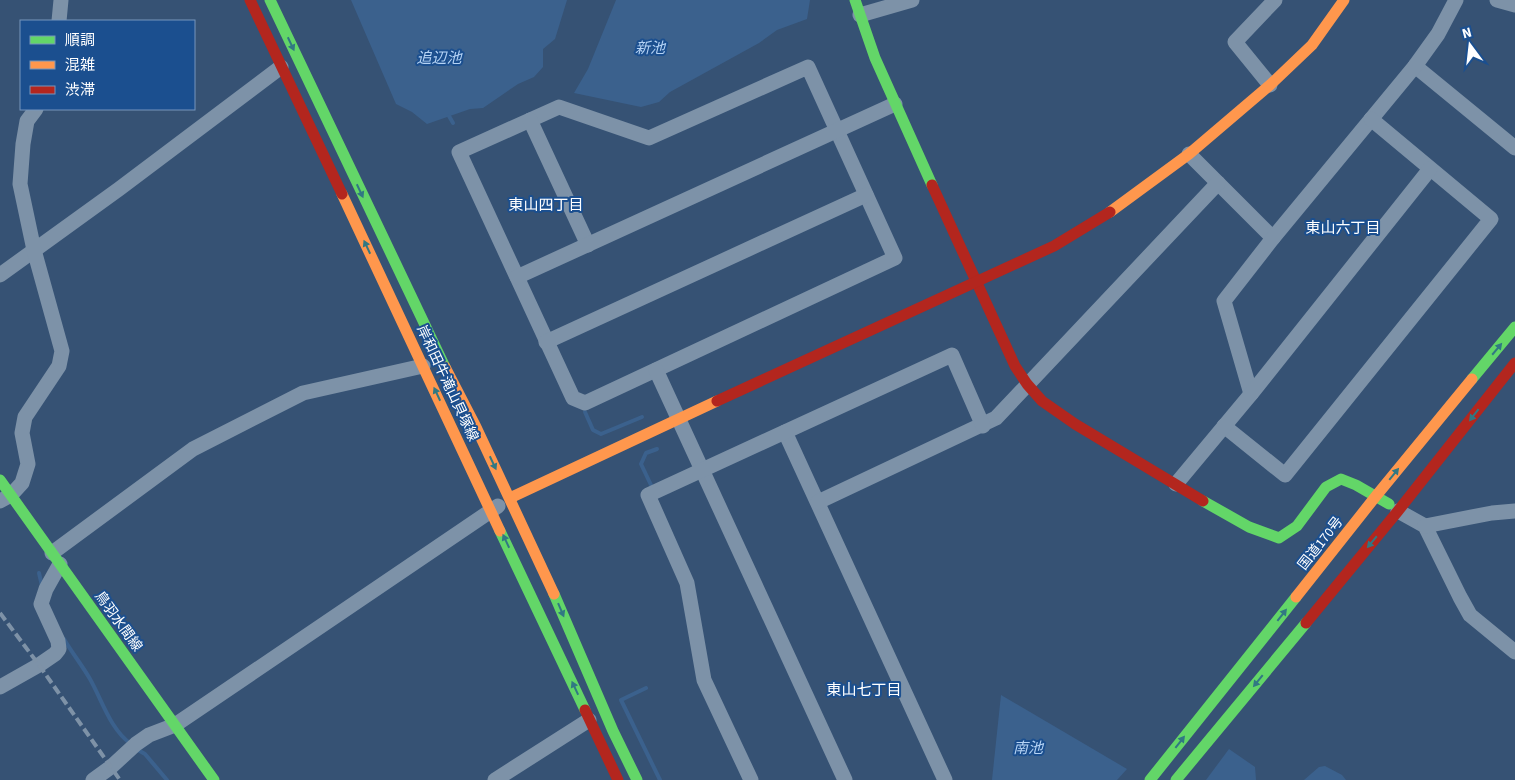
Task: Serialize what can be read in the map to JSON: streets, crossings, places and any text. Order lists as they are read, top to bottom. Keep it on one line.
{"streets":{"main road":["岸和田牛滝山貝塚線","国道170号","鳥羽水間線"]},"districts":["東山四丁目","東山六丁目","東山七丁目"],"water":["新池","追辺池","南池"],"legend":["順調","混雑","渋滞"],"north":"top"}
